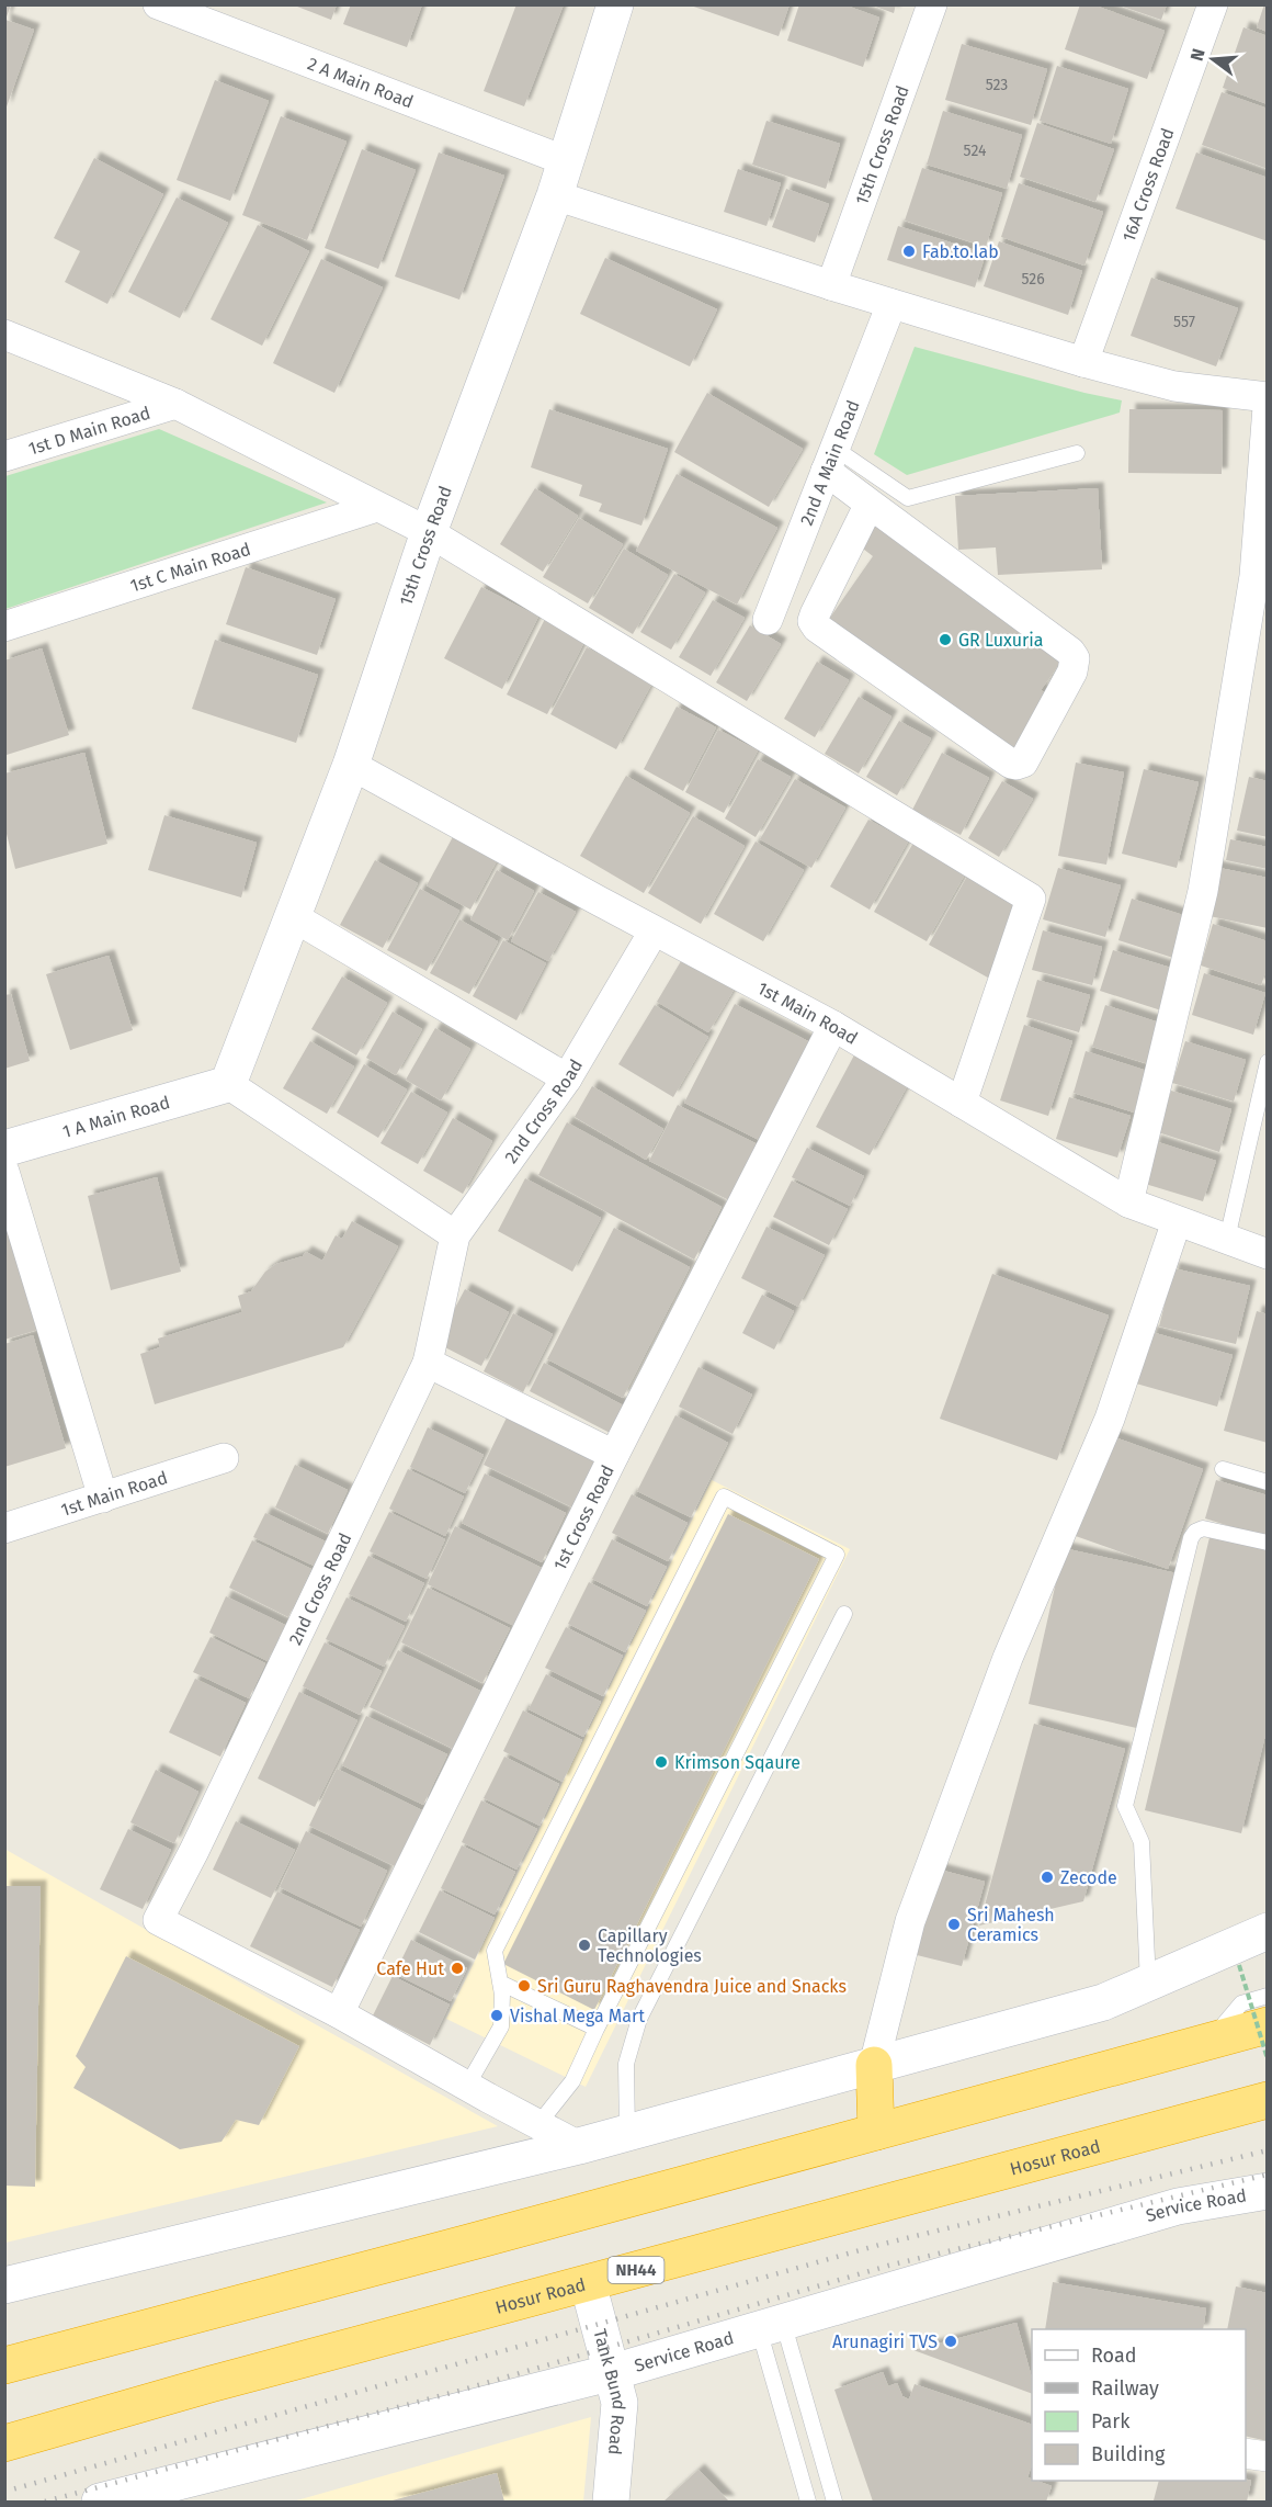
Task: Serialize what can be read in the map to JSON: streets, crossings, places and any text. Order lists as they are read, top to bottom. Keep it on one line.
{"streets":{"highway":["Hosur Road","NH44"],"street":["2 A Main Road","15th Cross Road","16A Cross Road","1st D Main Road","2nd A Main Road","1st C Main Road","1st Main Road","2nd Cross Road","1 A Main Road","1st Cross Road","Service Road","Tank Bund Road"]},"crossings":[["2 A Main Road","15th Cross Road"],["15th Cross Road","1st Main Road"],["15th Cross Road","1 A Main Road"],["1st Main Road","2nd Cross Road"],["1st Main Road","1st Cross Road"],["2nd Cross Road","1st Cross Road"],["Hosur Road","Tank Bund Road"],["Service Road","Tank Bund Road"]],"places":["Fab.to.lab","GR Luxuria","Krimson Sqaure","Zecode","Sri Mahesh Ceramics","Capillary Technologies","Cafe Hut","Sri Guru Raghavendra Juice and Snacks","Vishal Mega Mart","Arunagiri TVS"],"house_numbers":["523","524","526","557"],"legend":["Road","Railway","Park","Building"],"north":"left"}
